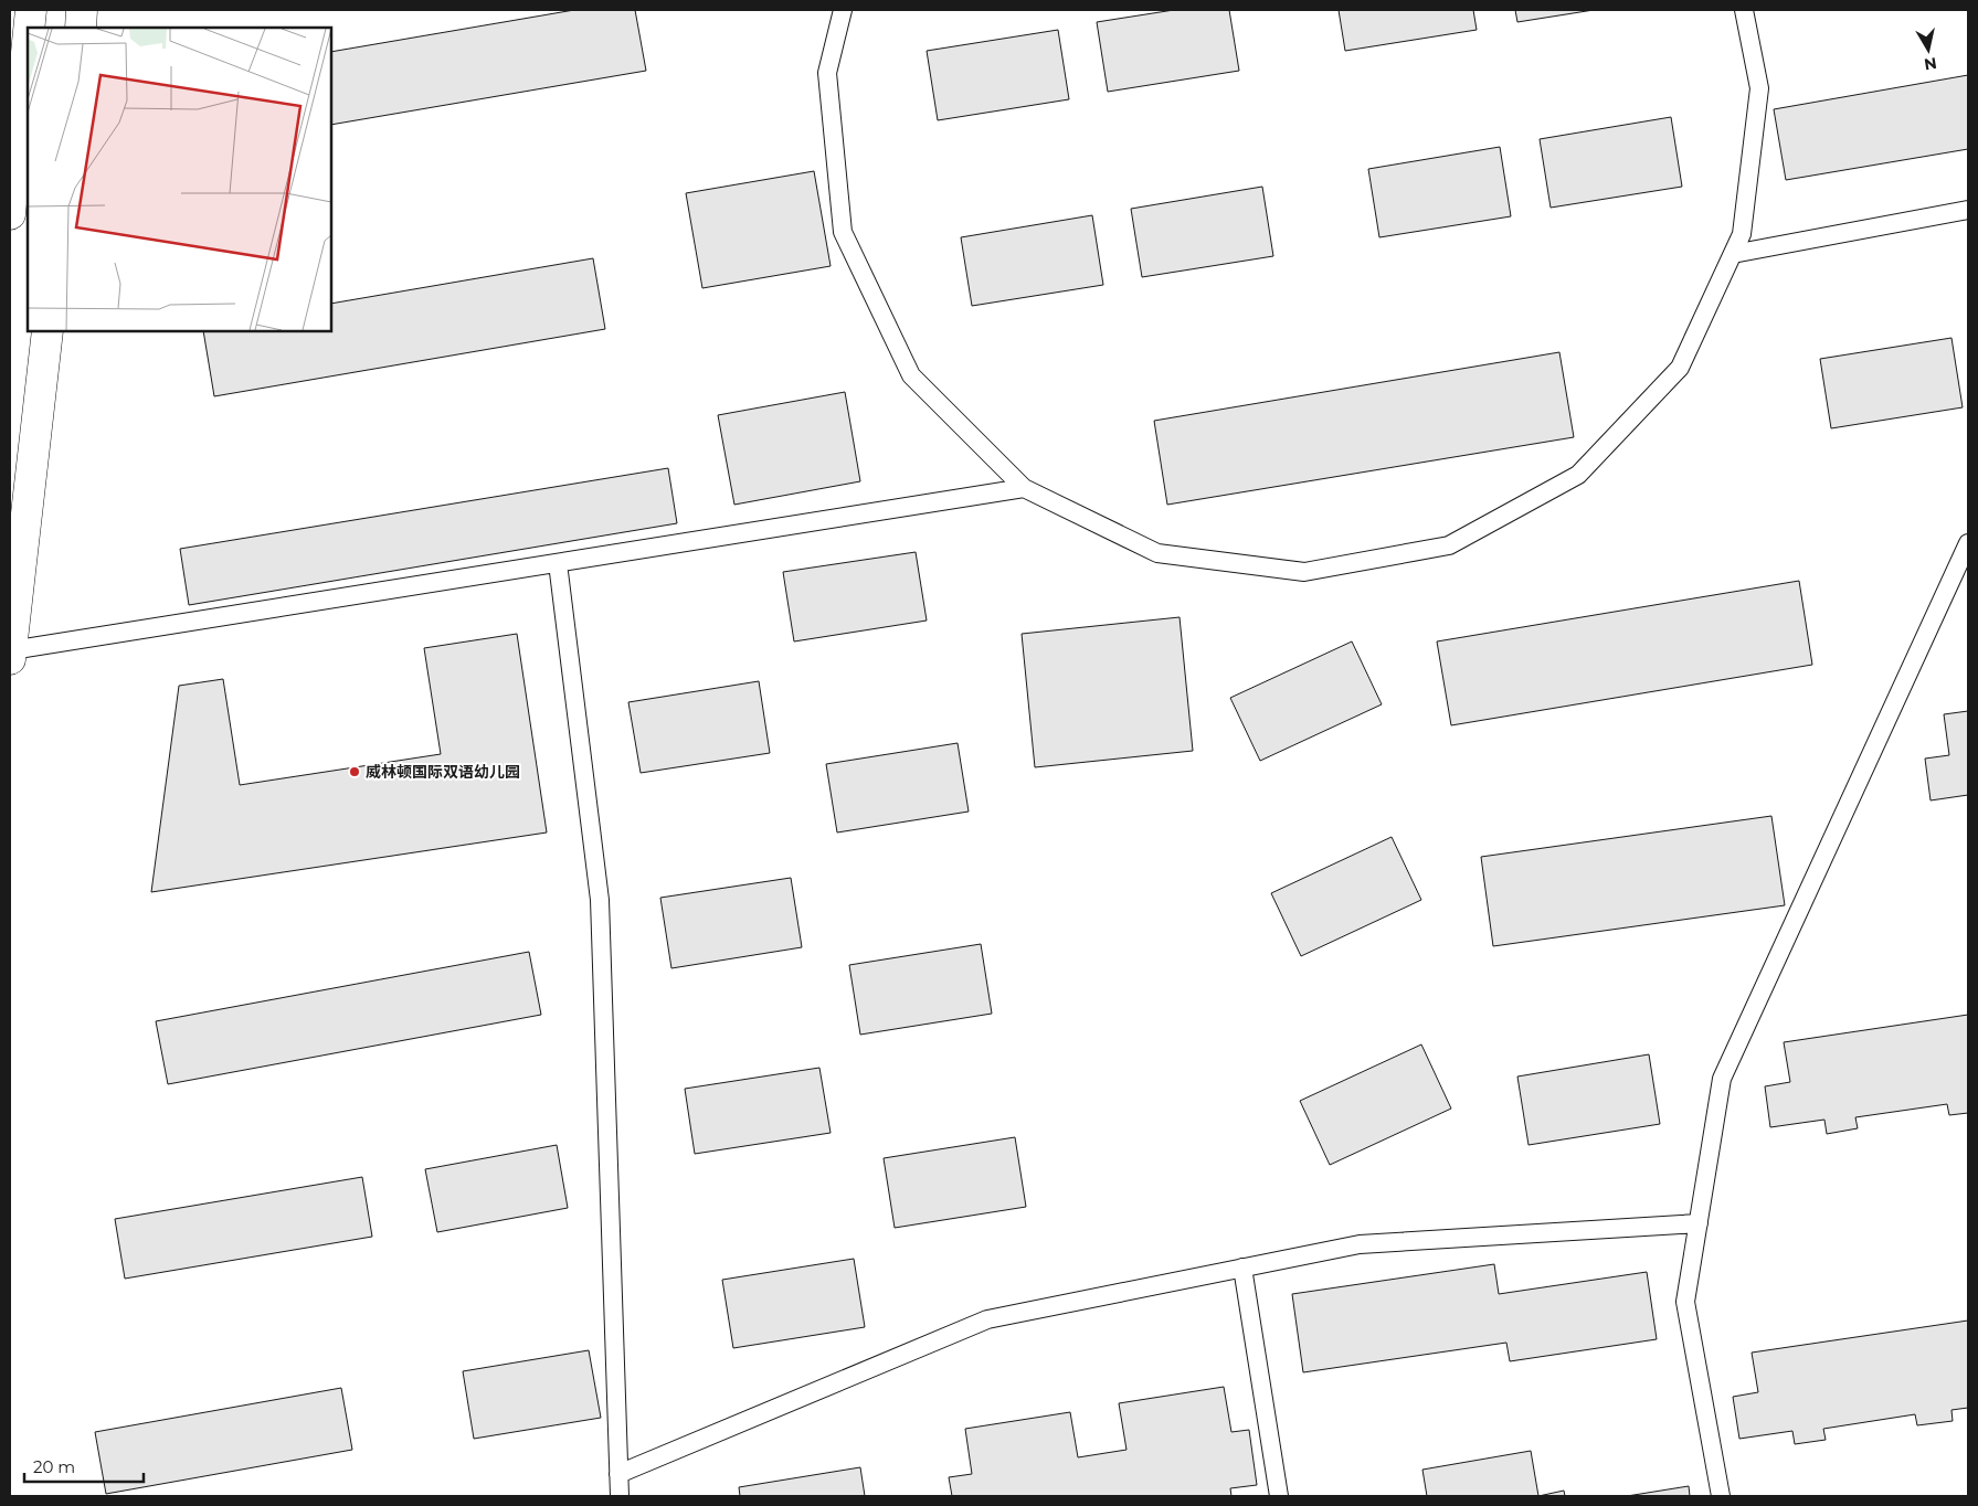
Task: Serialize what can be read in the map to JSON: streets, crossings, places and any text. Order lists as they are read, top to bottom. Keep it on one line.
{"places":["威林顿国际双语幼儿园"],"scale_bar":"20 m","north":"bottom"}
